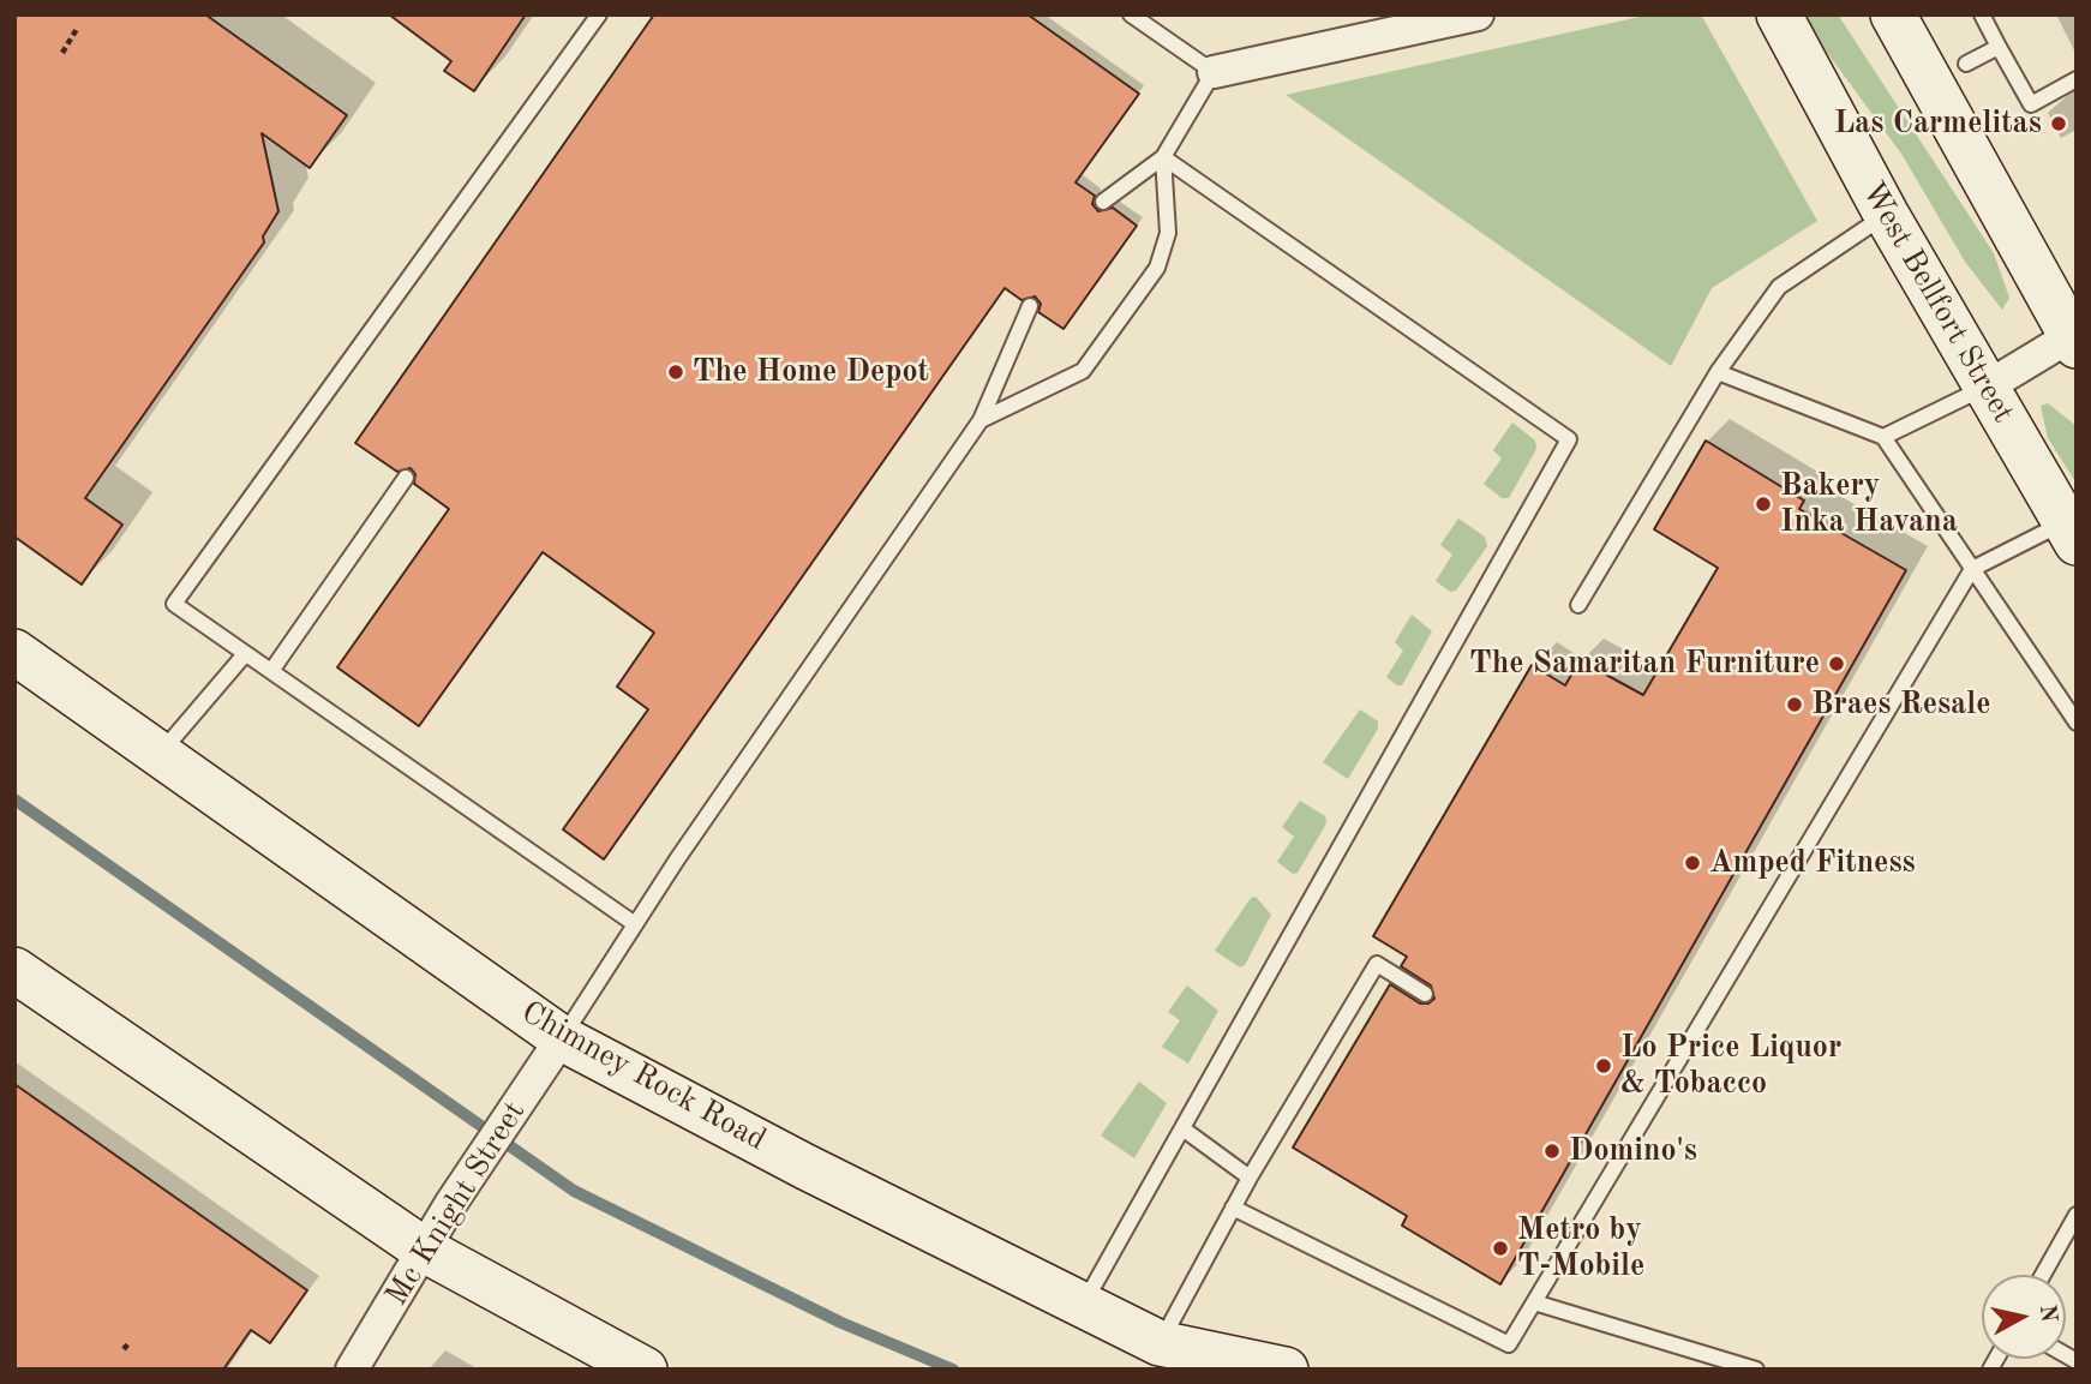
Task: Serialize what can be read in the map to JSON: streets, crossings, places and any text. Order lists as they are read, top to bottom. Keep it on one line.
{"streets":{"main road":["West Bellfort Street","Chimney Rock Road"],"street":["Mc Knight Street"]},"crossings":[["Chimney Rock Road","Mc Knight Street"]],"places":["Las Carmelitas","The Home Depot","Bakery Inka Havana","The Samaritan Furniture","Braes Resale","Amped Fitness","Lo Price Liquor & Tobacco","Domino's","Metro by T-Mobile"],"north":"right"}
